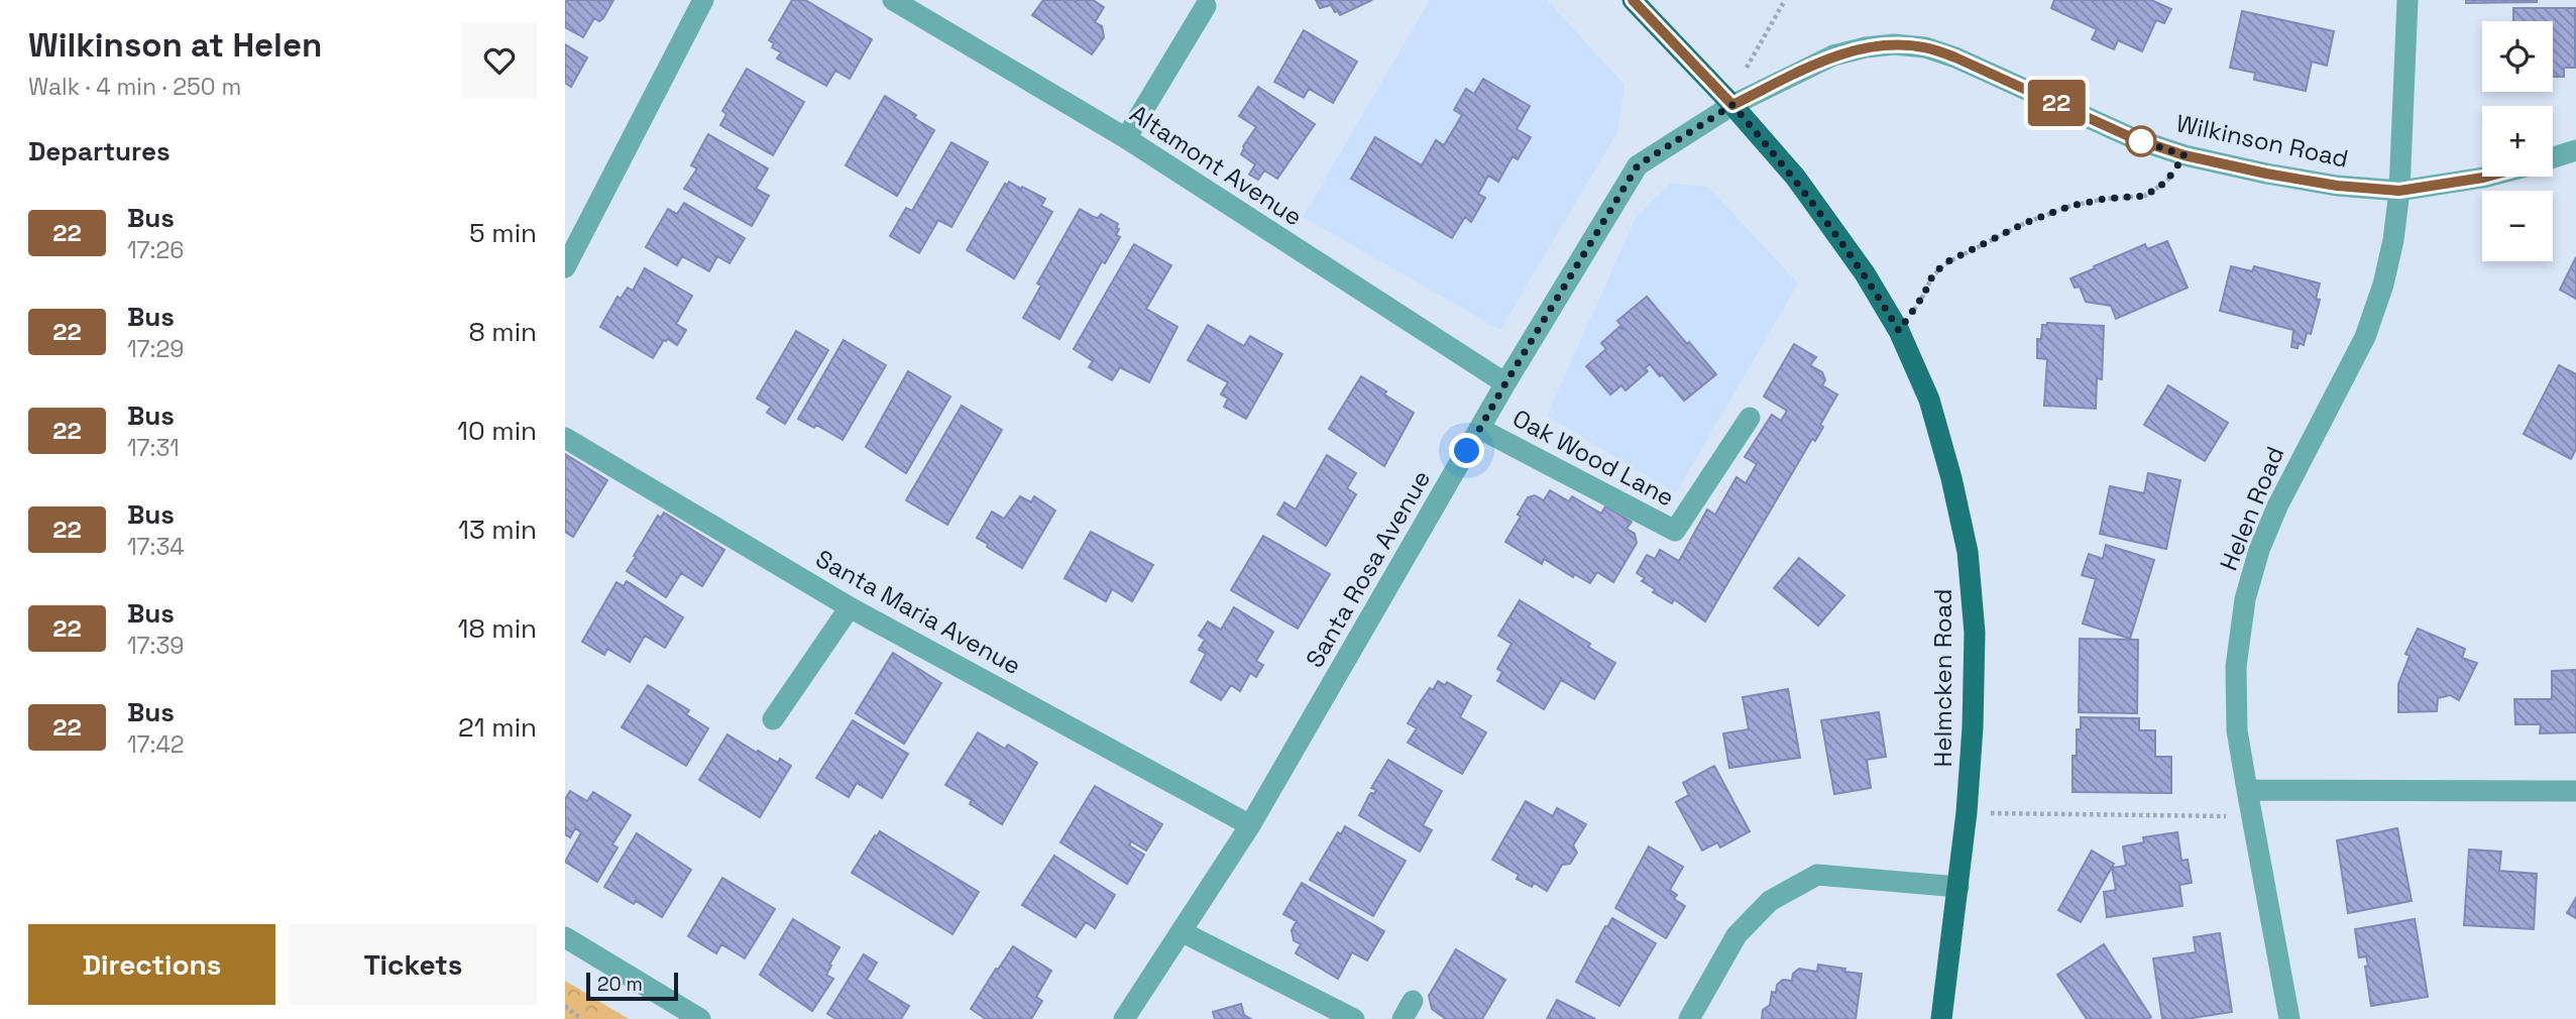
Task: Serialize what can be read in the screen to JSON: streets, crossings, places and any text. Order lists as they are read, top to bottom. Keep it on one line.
{"streets":{"main road":["Helmcken Road"],"street":["Wilkinson Road","Altamont Avenue","Oak Wood Lane","Helen Road","Santa Rosa Avenue","Santa Maria Avenue"]},"crossings":[["Wilkinson Road","Helen Road"],["Wilkinson Road","Santa Rosa Avenue"],["Wilkinson Road","Helmcken Road"],["Altamont Avenue","Santa Rosa Avenue"],["Oak Wood Lane","Santa Rosa Avenue"],["Santa Rosa Avenue","Santa Maria Avenue"],["Santa Rosa Avenue","Helmcken Road"]],"lines":["bus line 22"],"scale_bar":"20 m","page":{"heading":[["Wilkinson at Helen","Walk · 4 min · 250 m"],"Departures"],"on_map":"22","map_buttons":["+","−"],"list":[{"mark":"22","name":"Bus","note":"17:26","value":"5 min"},{"mark":"22","name":"Bus","note":"17:29","value":"8 min"},{"mark":"22","name":"Bus","note":"17:31","value":"10 min"},{"mark":"22","name":"Bus","note":"17:34","value":"13 min"},{"mark":"22","name":"Bus","note":"17:39","value":"18 min"},{"mark":"22","name":"Bus","note":"17:42","value":"21 min"}],"buttons":["Directions","Tickets"],"scale":"20 m"}}
